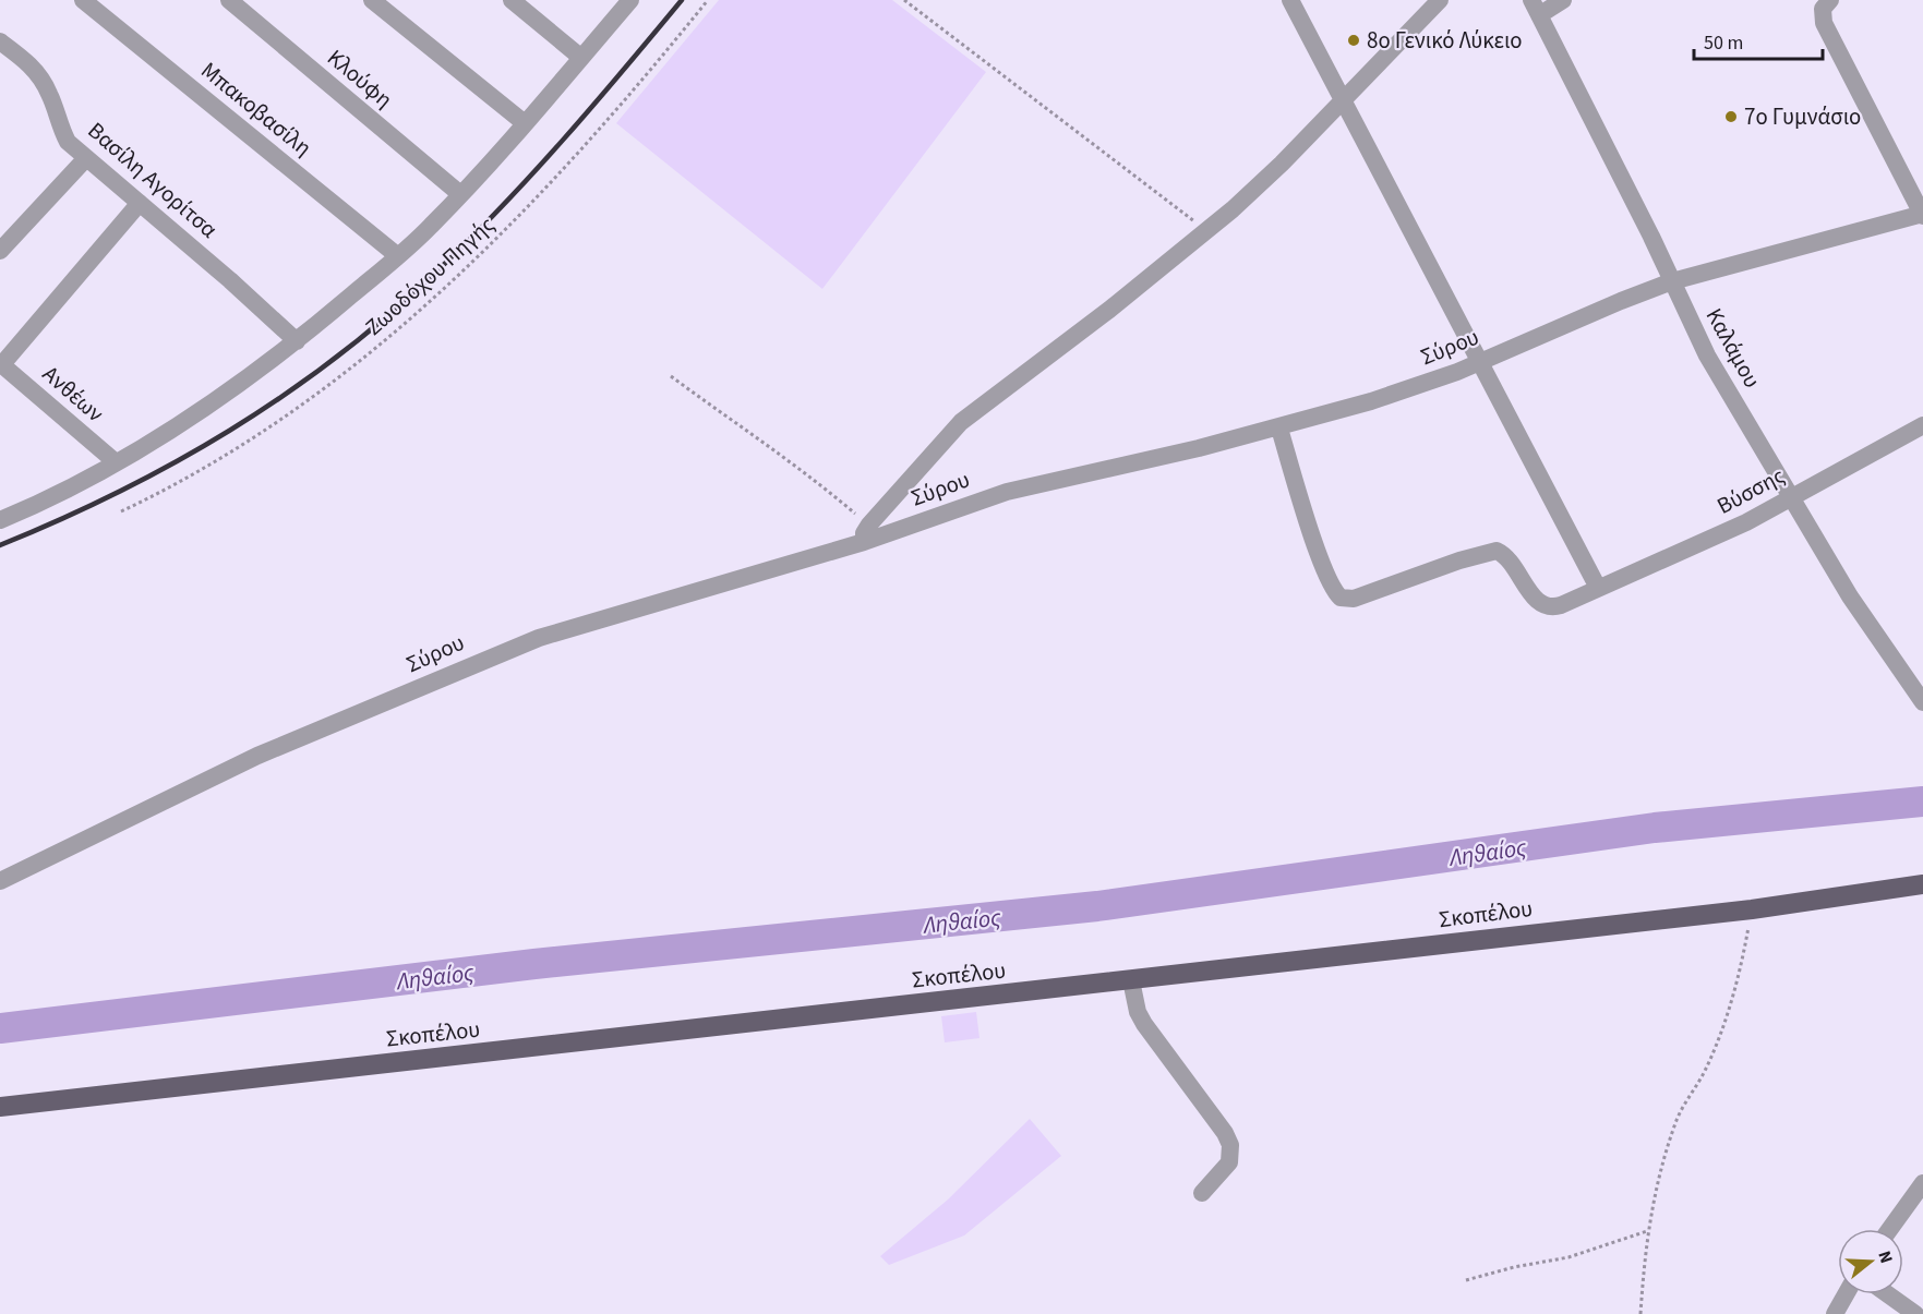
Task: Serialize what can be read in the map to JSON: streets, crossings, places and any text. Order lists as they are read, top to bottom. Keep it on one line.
{"streets":{"main road":["Σκοπέλου"],"street":["Κλούφη","Μπακοβασίλη","Βασίλη Αγορίτσα","Σύρου","Καλάμου","Ανθέων","Βύσσης"],"path":["Ζωοδόχου Πηγής"]},"crossings":[["Σύρου","Καλάμου"],["Σύρου","Βύσσης"],["Καλάμου","Βύσσης"]],"water":["Ληθαίος"],"places":["8ο Γενικό Λύκειο","7ο Γυμνάσιο"],"scale_bar":"50 m","north":"right"}
